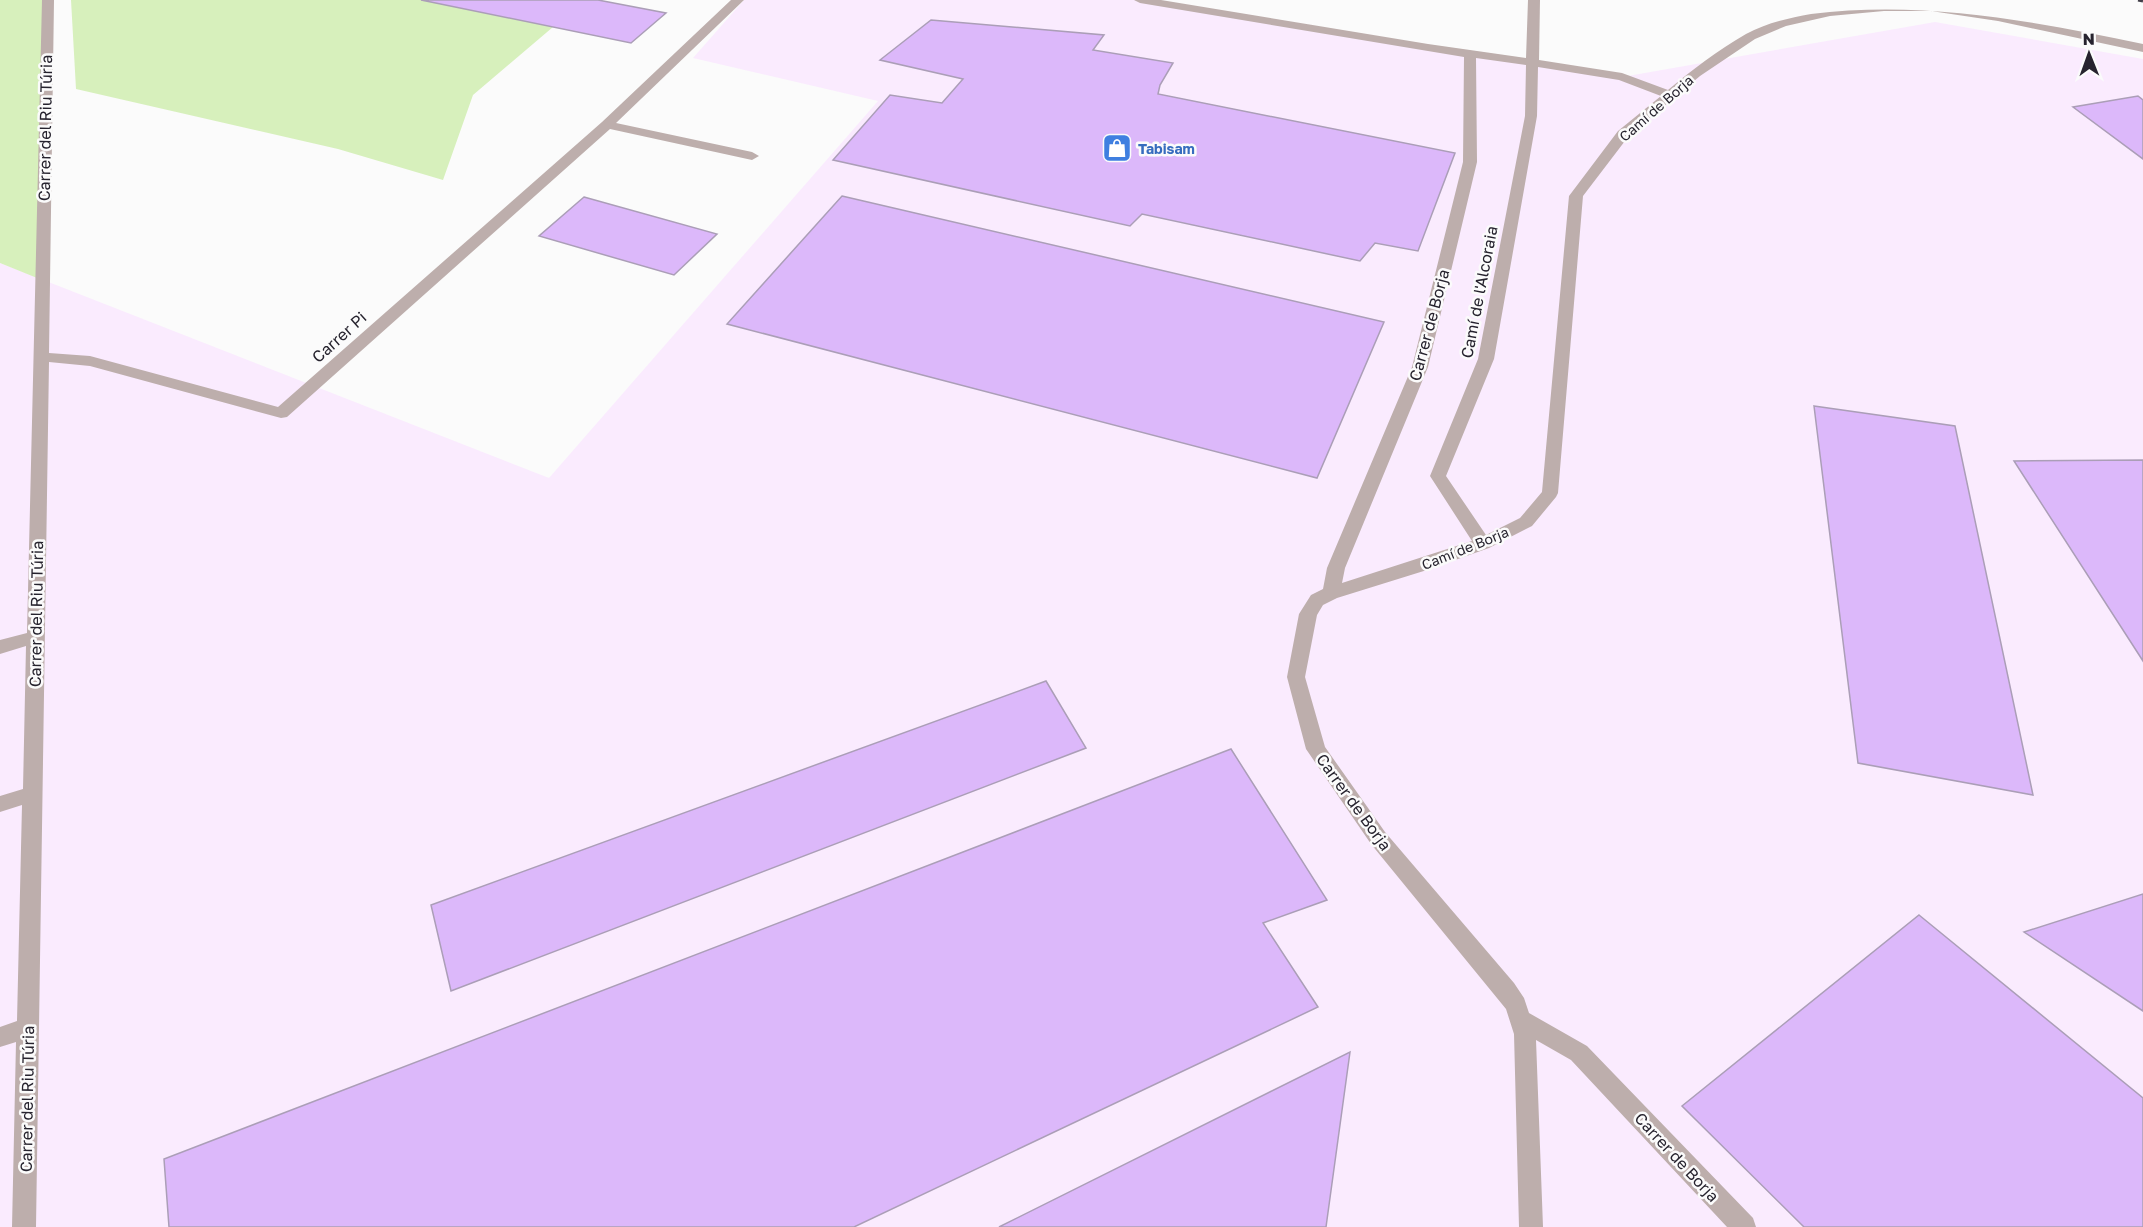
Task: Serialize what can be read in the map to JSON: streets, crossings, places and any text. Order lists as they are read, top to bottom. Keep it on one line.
{"streets":{"street":["Camí de Borja","Carrer del Riu Túria","Camí de l'Alcoraia","Carrer de Borja","Carrer Pi"]},"crossings":[["Camí de Borja","Camí de l'Alcoraia"],["Camí de Borja","Carrer de Borja"],["Carrer del Riu Túria","Carrer Pi"]],"places":{"shop":["Tabisam"]},"north":"top"}
